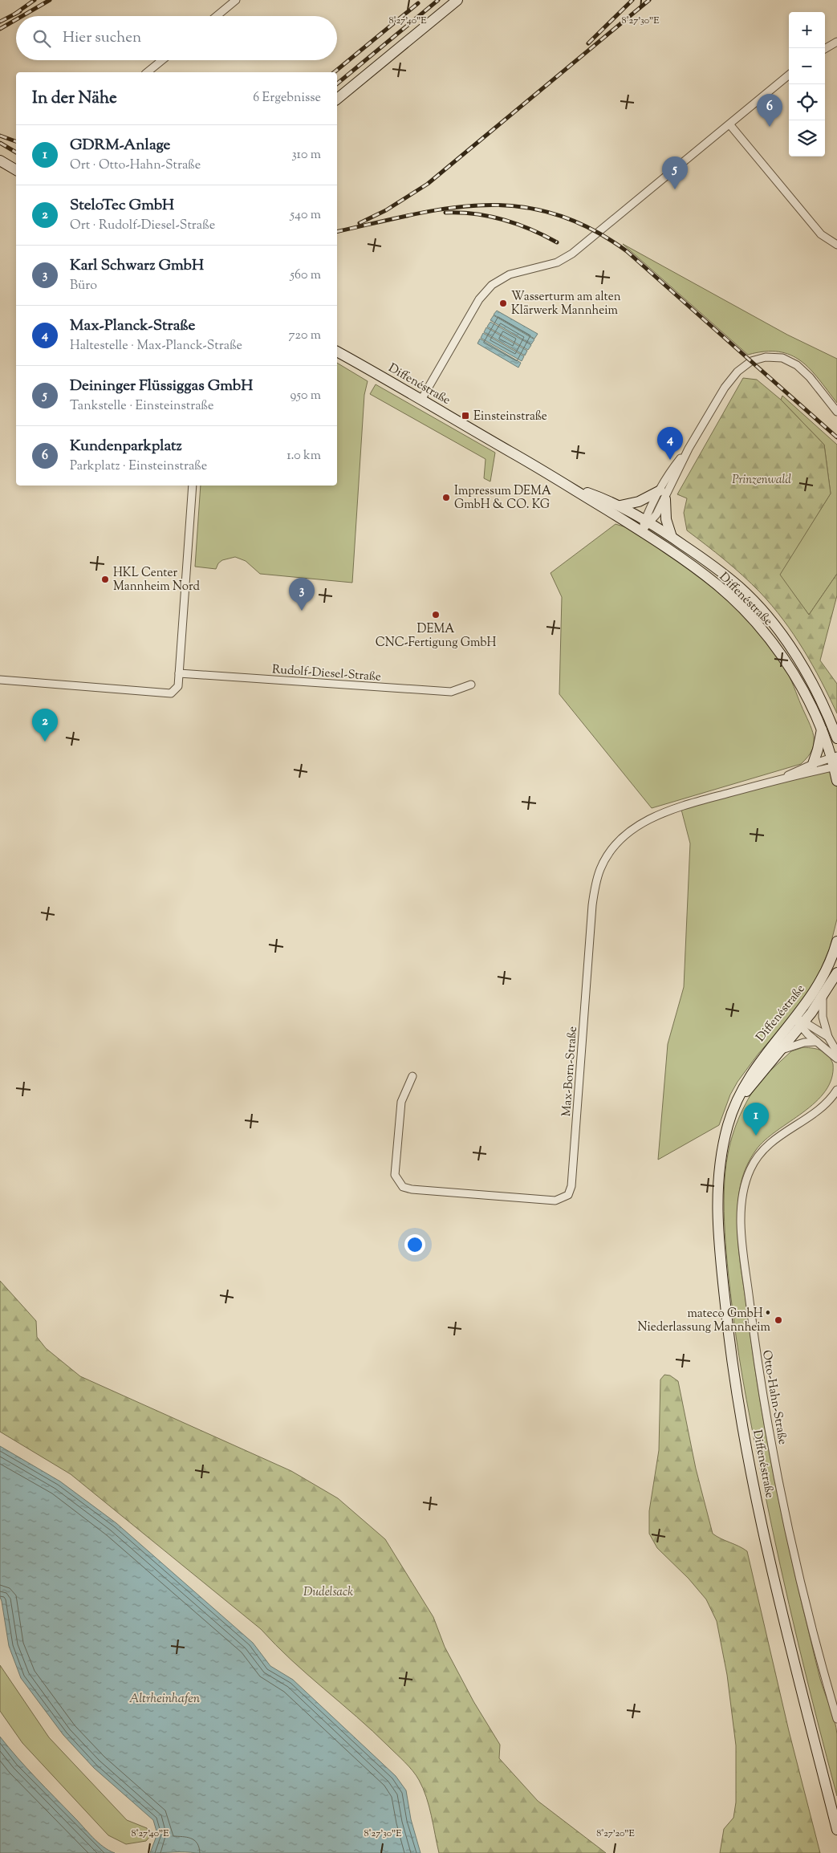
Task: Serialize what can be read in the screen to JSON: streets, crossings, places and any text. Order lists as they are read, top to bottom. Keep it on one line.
{"streets":{"main road":["Diffenéstraße"],"street":["Rudolf-Diesel-Straße","Max-Born-Straße","Otto-Hahn-Straße"]},"crossings":[["Diffenéstraße","Max-Born-Straße"]],"water":["Altrheinhafen"],"parks":["Prinzenwald","Dudelsack"],"places":{"other":["Wasserturm am alten Klärwerk Mannheim","Impressum DEMA GmbH & CO. KG","HKL Center Mannheim Nord","DEMA CNC-Fertigung GmbH","mateco GmbH • Niederlassung Mannheim"],"transit":["Einsteinstraße"]},"page":{"map_buttons":["+","−"],"search":"Hier suchen","heading":["In der Nähe","6 Ergebnisse"],"pins":["6","5","4","3","2","1"],"list":[{"mark":"1","name":"GDRM-Anlage","note":"Ort · Otto-Hahn-Straße","value":"310 m"},{"mark":"2","name":"SteloTec GmbH","note":"Ort · Rudolf-Diesel-Straße","value":"540 m"},{"mark":"3","name":"Karl Schwarz GmbH","note":"Büro","value":"560 m"},{"mark":"4","name":"Max-Planck-Straße","note":"Haltestelle · Max-Planck-Straße","value":"720 m"},{"mark":"5","name":"Deininger Flüssiggas GmbH","note":"Tankstelle · Einsteinstraße","value":"950 m"},{"mark":"6","name":"Kundenparkplatz","note":"Parkplatz · Einsteinstraße","value":"1.0 km"}]},"coordinates":["8°27'40\"E","8°27'30\"E","8°27'20\"E"]}
